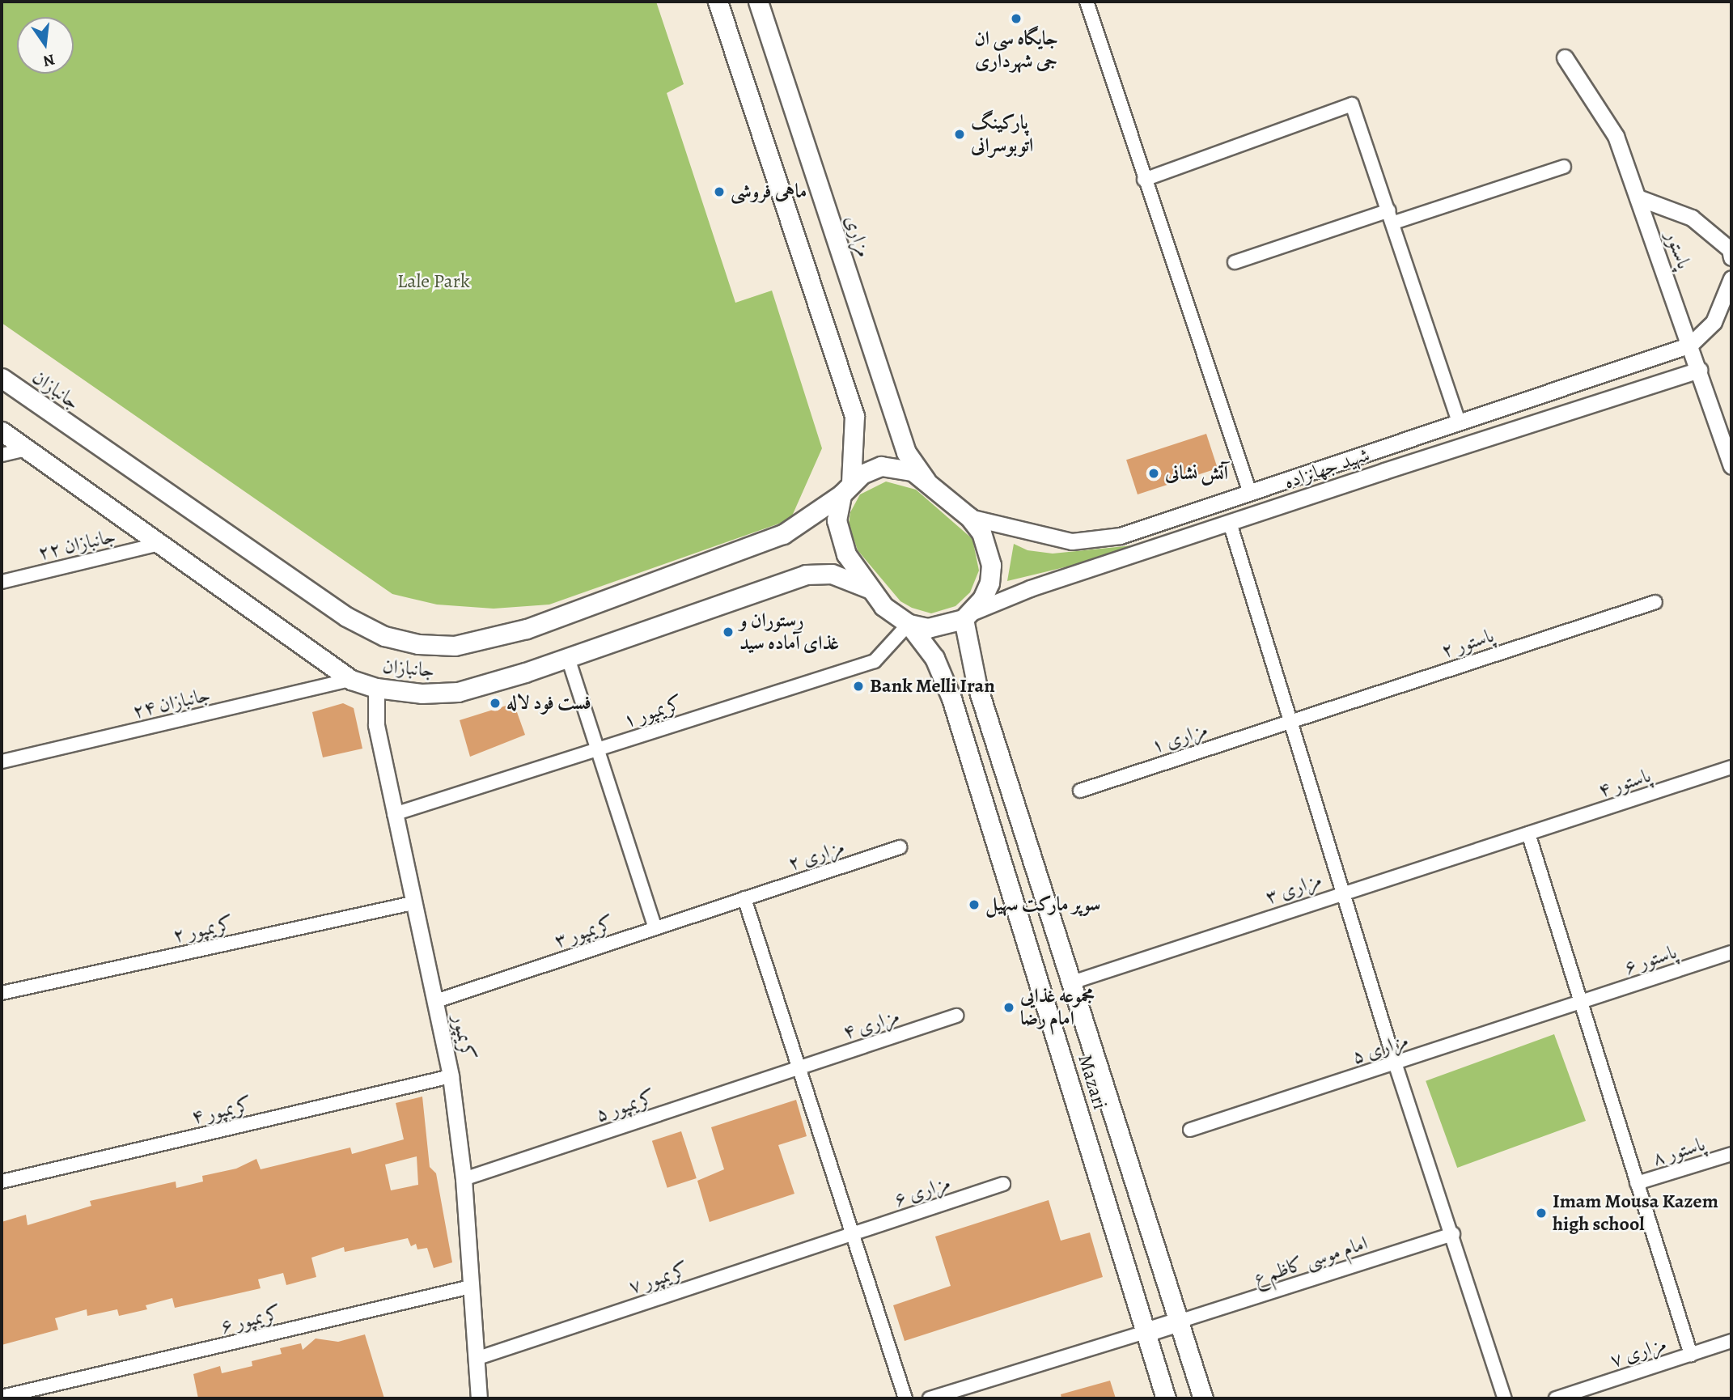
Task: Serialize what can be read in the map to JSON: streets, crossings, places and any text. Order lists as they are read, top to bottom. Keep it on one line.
{"streets":{"main road":["مزاری","جانبازان","Mazari"],"street":["پاستور","شهید جهانزاده","جانبازان ۲۲","پاستور ۲","جانبازان ۲۴","کریمپور ۱","مزاری ۱","پاستور ۴","مزاری ۲","مزاری ۳","کریمپور ۲","کریمپور ۳","پاستور ۶","مزاری ۴","کریمپور","مزاری ۵","کریمپور ۵","کریمپور ۴","پاستور ۸","مزاری ۶","امام موسی کاظم ع","کریمپور ۷","کریمپور ۶","مزاری ۷"]},"crossings":[["مزاری","جانبازان"],["مزاری","شهید جهانزاده"],["مزاری","کریمپور ۱"],["مزاری","Mazari"],["پاستور","شهید جهانزاده"],["جانبازان","شهید جهانزاده"],["جانبازان","جانبازان ۲۲"],["جانبازان","جانبازان ۲۴"],["جانبازان","کریمپور ۱"],["جانبازان","کریمپور"],["جانبازان","Mazari"],["شهید جهانزاده","کریمپور ۱"],["شهید جهانزاده","Mazari"],["پاستور ۲","مزاری ۱"],["کریمپور ۱","کریمپور"],["کریمپور ۱","Mazari"],["پاستور ۴","مزاری ۳"],["مزاری ۲","کریمپور ۳"],["مزاری ۳","Mazari"],["کریمپور ۲","کریمپور"],["کریمپور ۳","کریمپور"],["پاستور ۶","مزاری ۵"],["مزاری ۴","کریمپور ۵"],["کریمپور","کریمپور ۵"],["کریمپور","کریمپور ۴"],["کریمپور","کریمپور ۷"],["کریمپور","کریمپور ۶"],["Mazari","امام موسی کاظم ع"],["مزاری ۶","کریمپور ۷"]],"parks":["Lale Park"],"places":["جایگاه سی ان جی شهرداری","پارکینگ اتوبوسرانی","ماهی فروشی","آتش نشانی","رستوران و غذای آماده سید","Bank Melli Iran","فست فود لاله","سوپر مارکت سهیل","مجموعه غذایی امام رضا","Imam Mousa Kazem high school"],"north":"bottom"}
